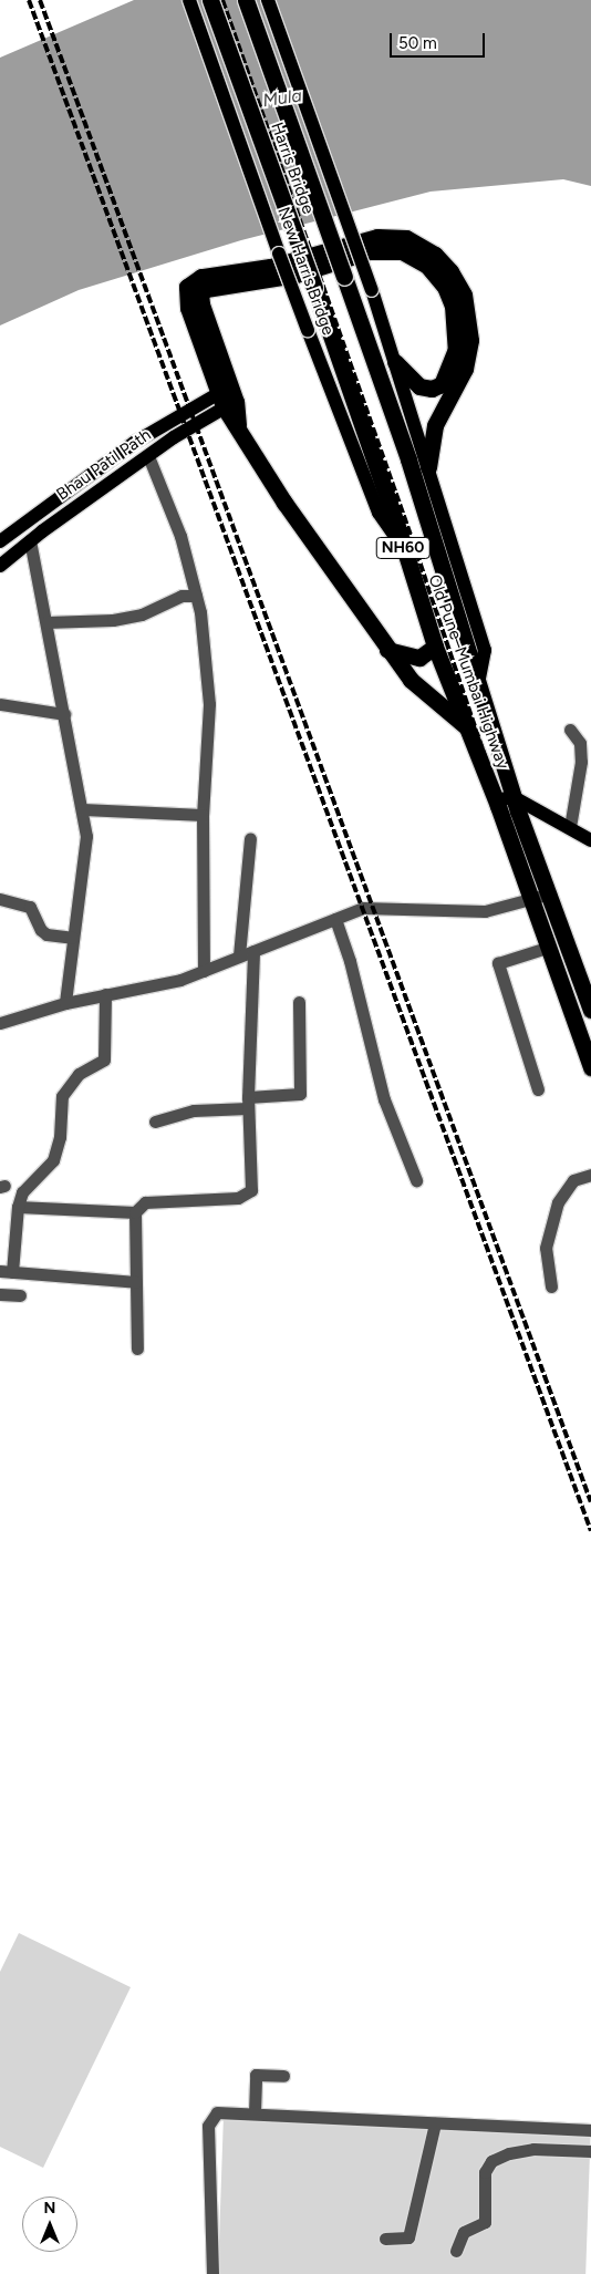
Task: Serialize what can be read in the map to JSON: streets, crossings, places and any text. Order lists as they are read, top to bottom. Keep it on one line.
{"streets":{"highway":["Harris Bridge","NH60","Old Pune–Mumbai Highway"],"main road":["New Harris Bridge","Bhau Patil Path"]},"crossings":[["Harris Bridge","Old Pune–Mumbai Highway"],["New Harris Bridge","Old Pune–Mumbai Highway"],["NH60","Old Pune–Mumbai Highway"]],"water":["Mula"],"scale_bar":"50 m","north":"top"}
